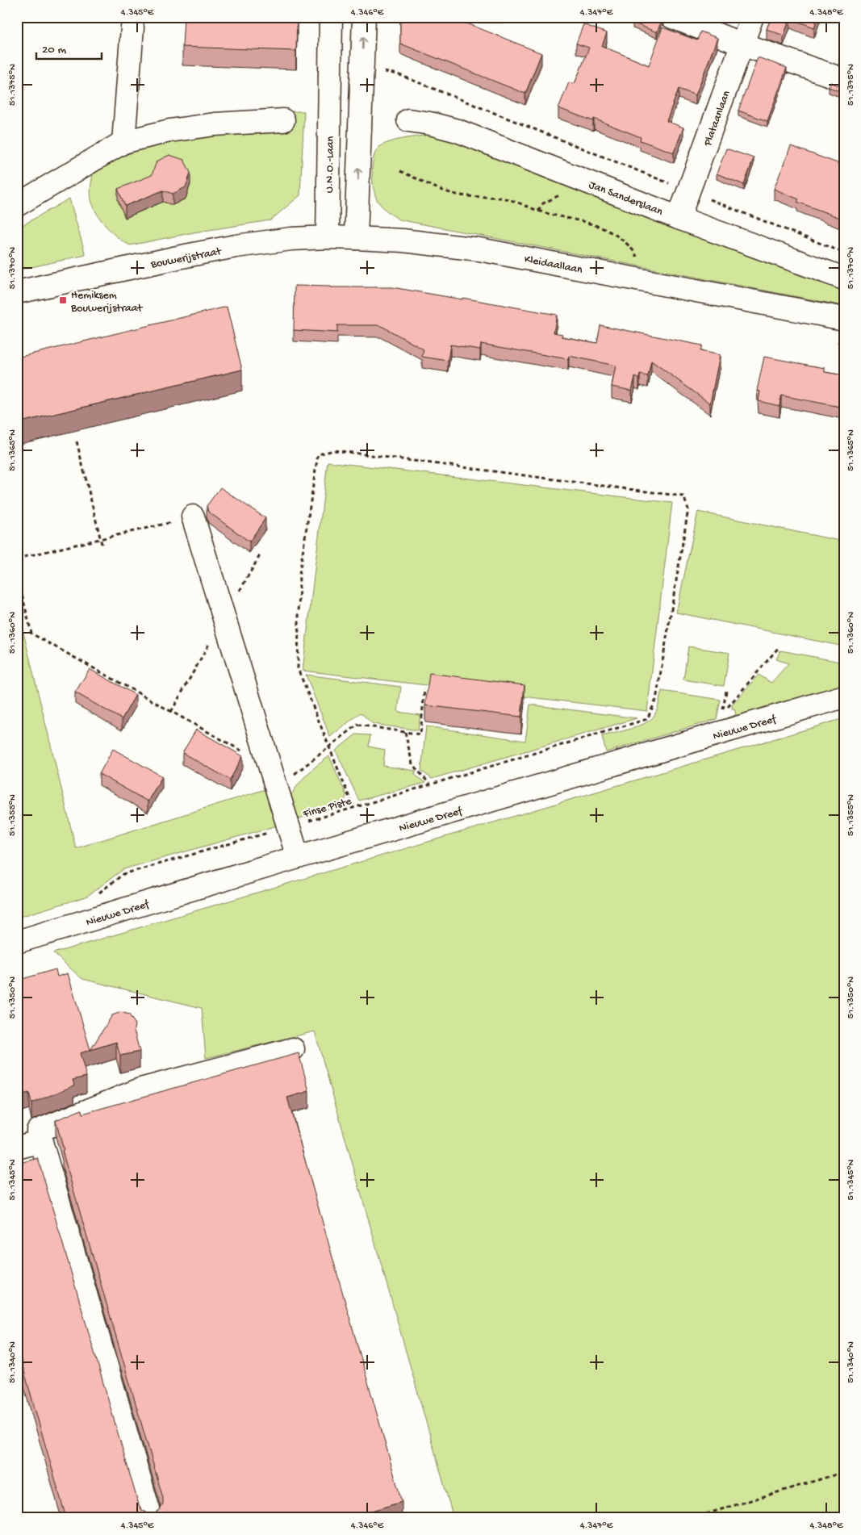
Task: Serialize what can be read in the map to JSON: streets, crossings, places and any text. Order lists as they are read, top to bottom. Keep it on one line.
{"streets":{"street":["Plataanlaan","U.N.O.-Laan","Jan Sanderslaan","Bouwerijstraat","Kleidaallaan","Nieuwe Dreef"],"path":["Finse Piste"]},"crossings":[["Plataanlaan","Jan Sanderslaan"],["U.N.O.-Laan","Bouwerijstraat"],["Bouwerijstraat","Kleidaallaan"]],"places":{"transit":["Hemiksem Bouwerijstraat"]},"scale_bar":"20 m","coordinates":["4.345°E","4.346°E","4.347°E","4.348°E","51.1375°N","51.1370°N","51.1365°N","51.1360°N","51.1355°N","51.1350°N","51.1345°N","51.1340°N"]}
